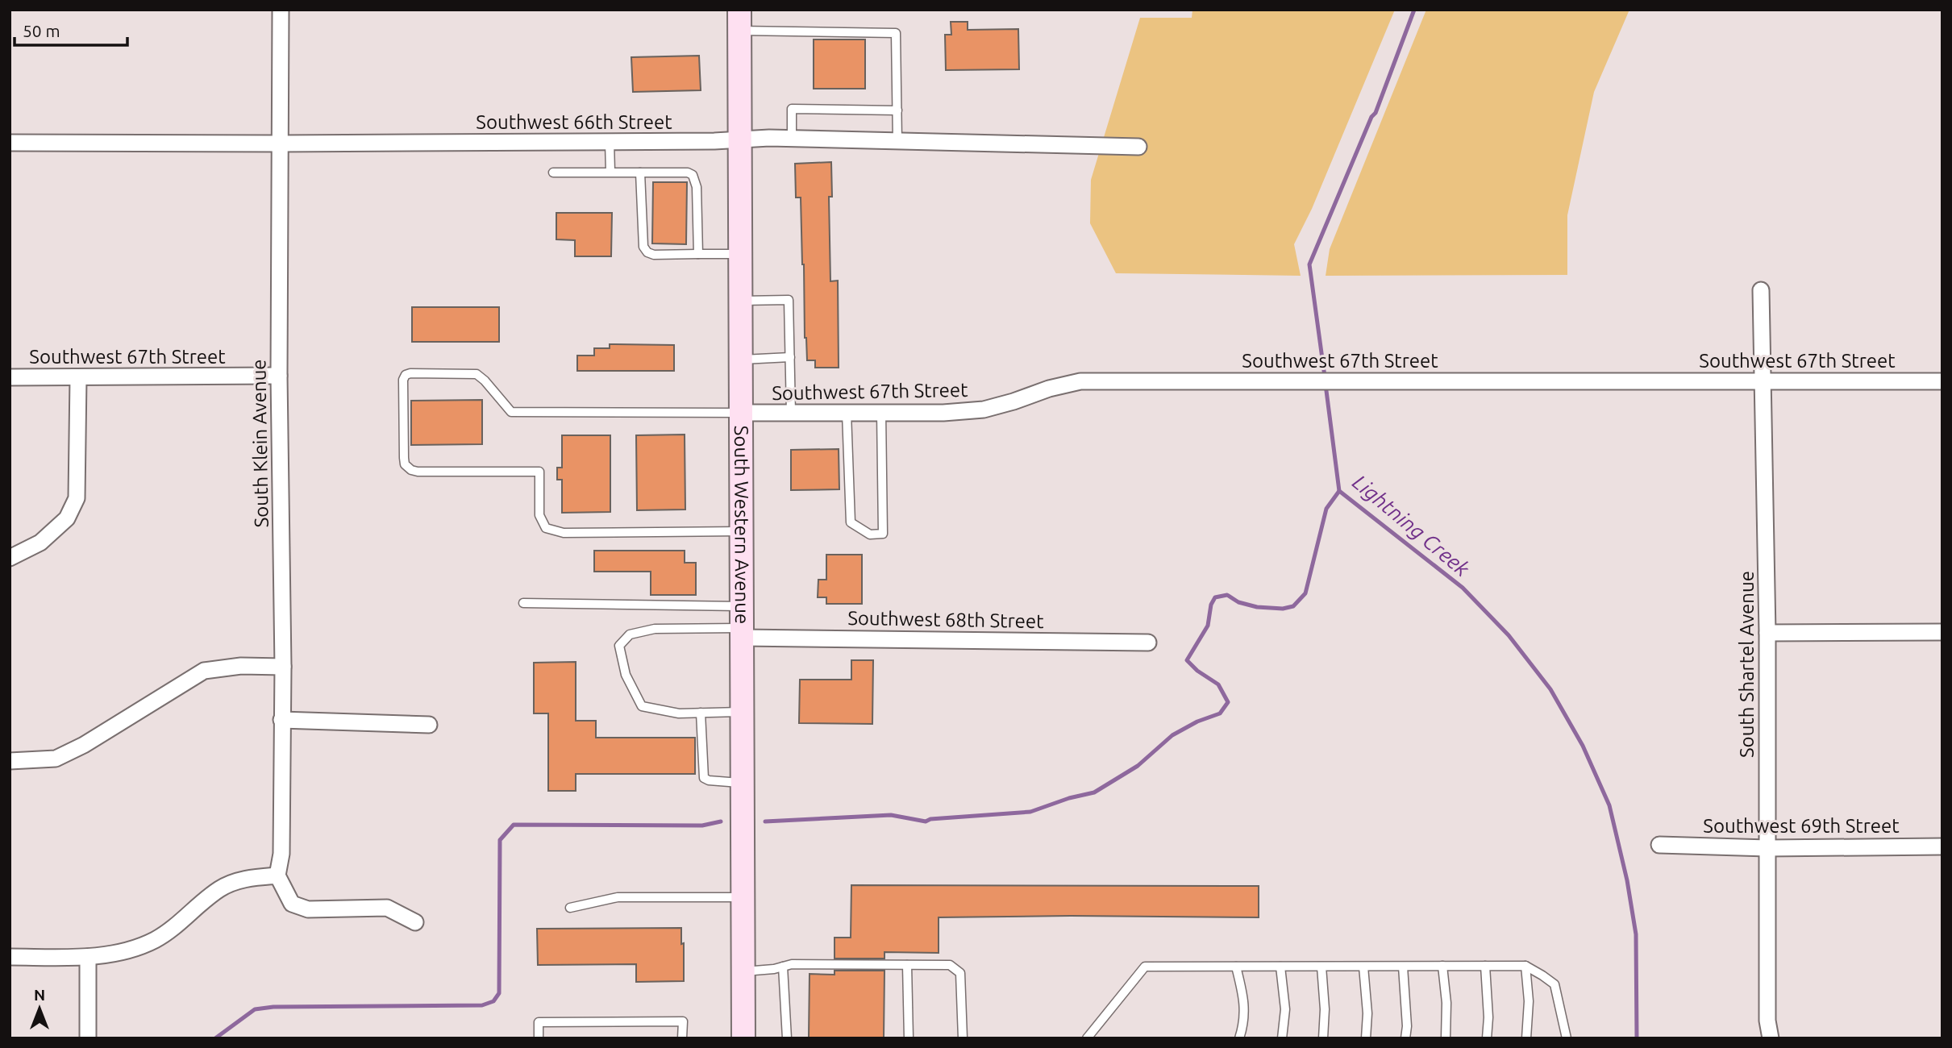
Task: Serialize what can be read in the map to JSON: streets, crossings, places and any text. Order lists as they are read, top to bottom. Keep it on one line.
{"streets":{"main road":["South Western Avenue"],"street":["Southwest 66th Street","Southwest 67th Street","South Klein Avenue","Southwest 68th Street","South Shartel Avenue","Southwest 69th Street"]},"crossings":[["Southwest 66th Street","South Klein Avenue"],["Southwest 66th Street","South Western Avenue"],["Southwest 67th Street","South Klein Avenue"],["Southwest 67th Street","South Western Avenue"],["Southwest 67th Street","South Shartel Avenue"],["South Western Avenue","Southwest 68th Street"],["South Shartel Avenue","Southwest 69th Street"]],"water":["Lightning Creek"],"scale_bar":"50 m","north":"top"}
